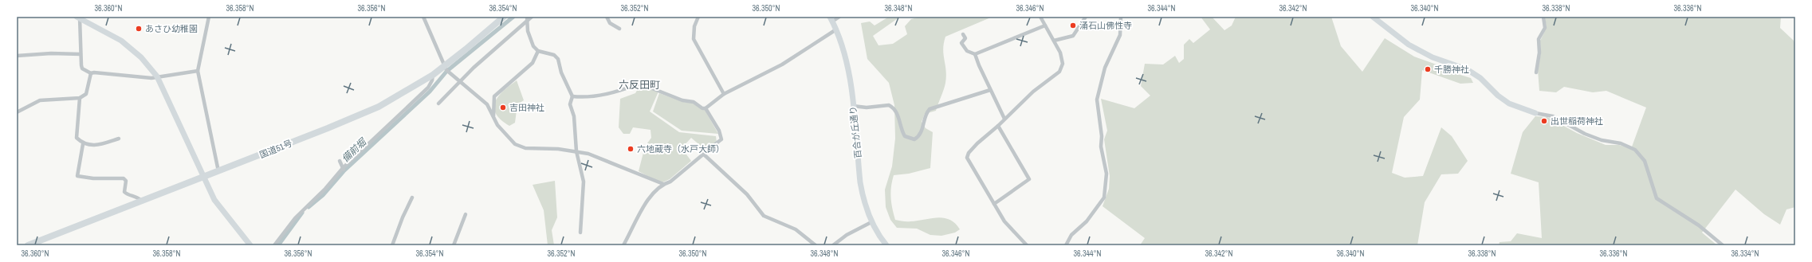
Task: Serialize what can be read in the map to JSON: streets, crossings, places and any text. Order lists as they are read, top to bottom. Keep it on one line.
{"streets":{"highway":["国道51号"],"street":["百合が丘通り"]},"districts":["六反田町"],"water":["備前堀"],"places":["涌石山佛性寺","あさひ幼稚園","千勝神社","吉田神社","出世稲荷神社","六地蔵寺（水戸大師）"],"coordinates":["36.360°N","36.358°N","36.356°N","36.354°N","36.352°N","36.350°N","36.348°N","36.346°N","36.344°N","36.342°N","36.340°N","36.338°N","36.336°N","36.334°N"]}
